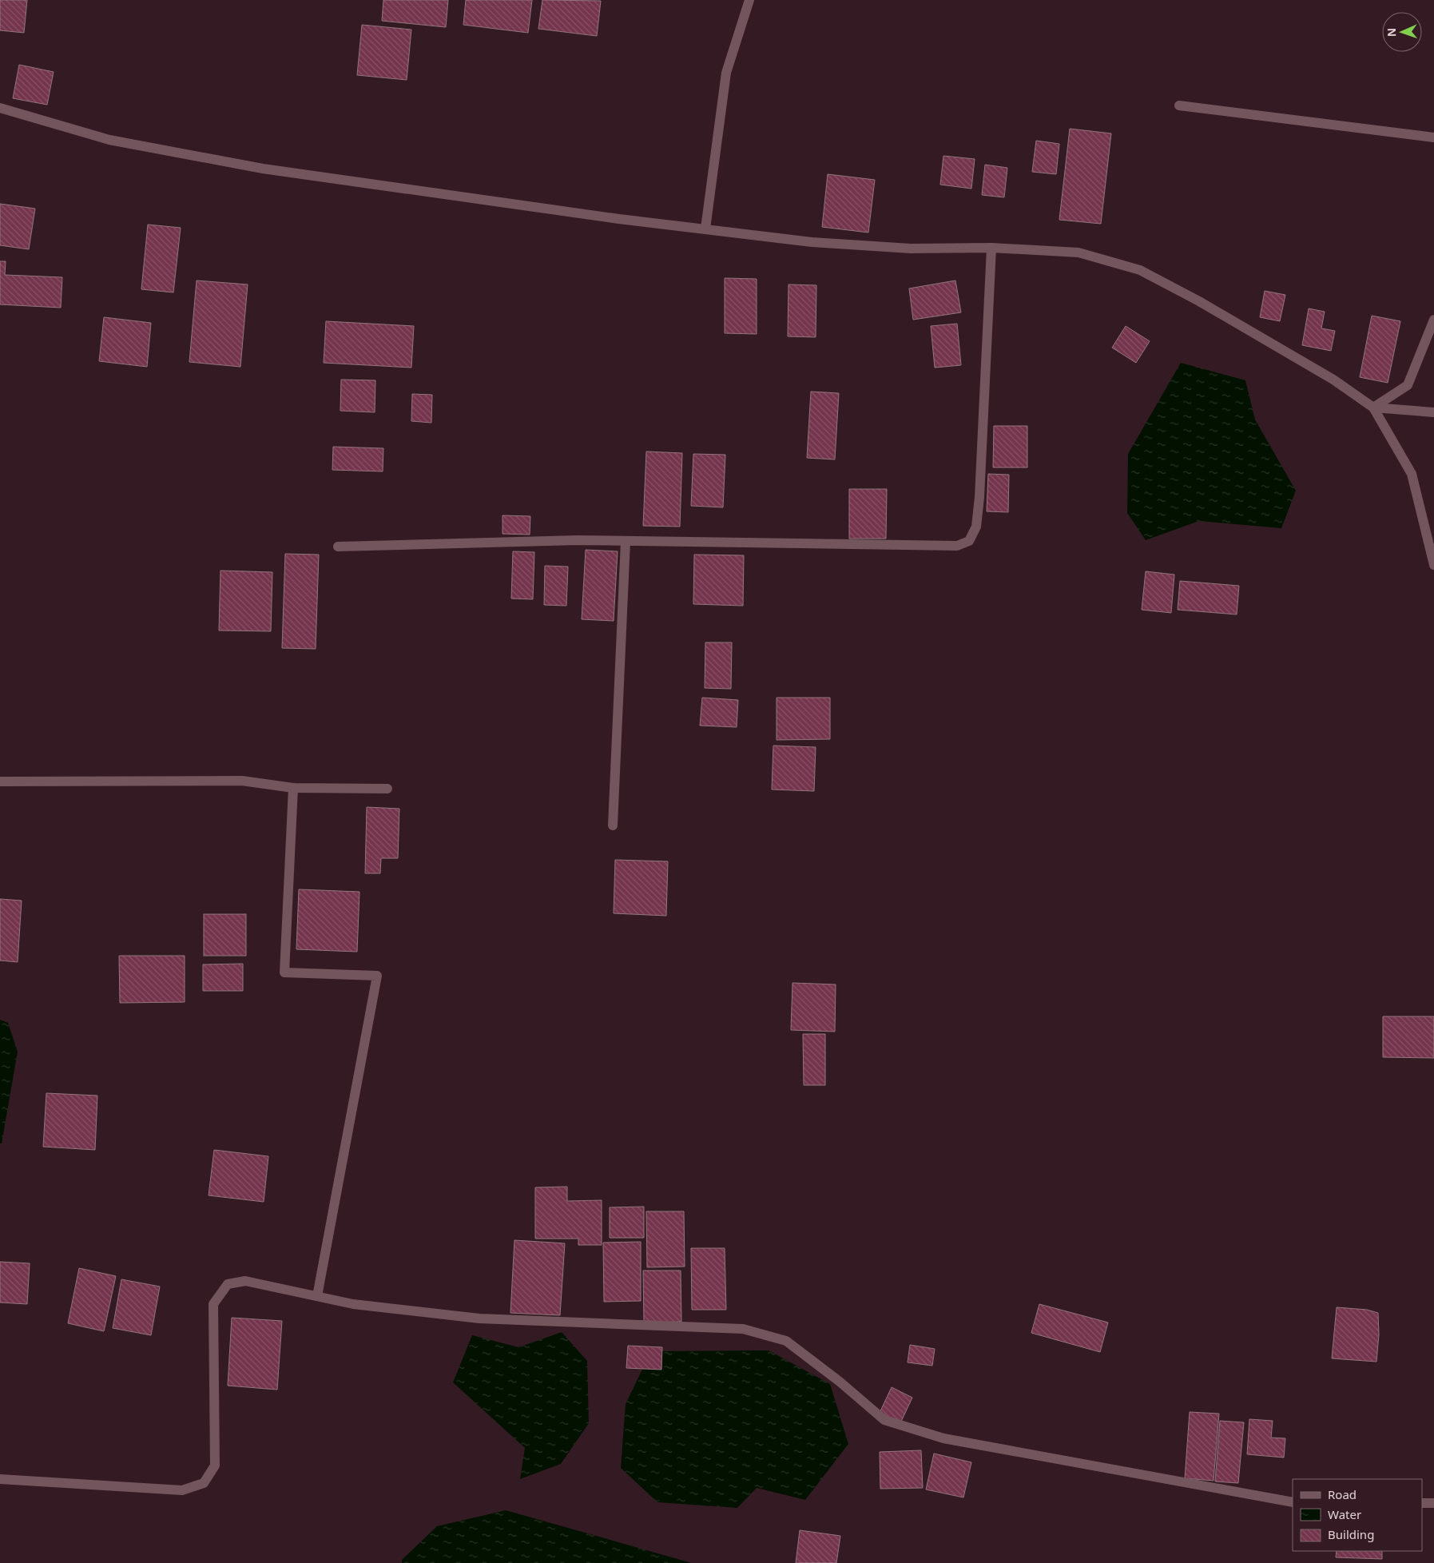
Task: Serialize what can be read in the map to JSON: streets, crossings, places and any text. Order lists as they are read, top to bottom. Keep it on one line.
{"legend":["Road","Water","Building"],"north":"left"}
